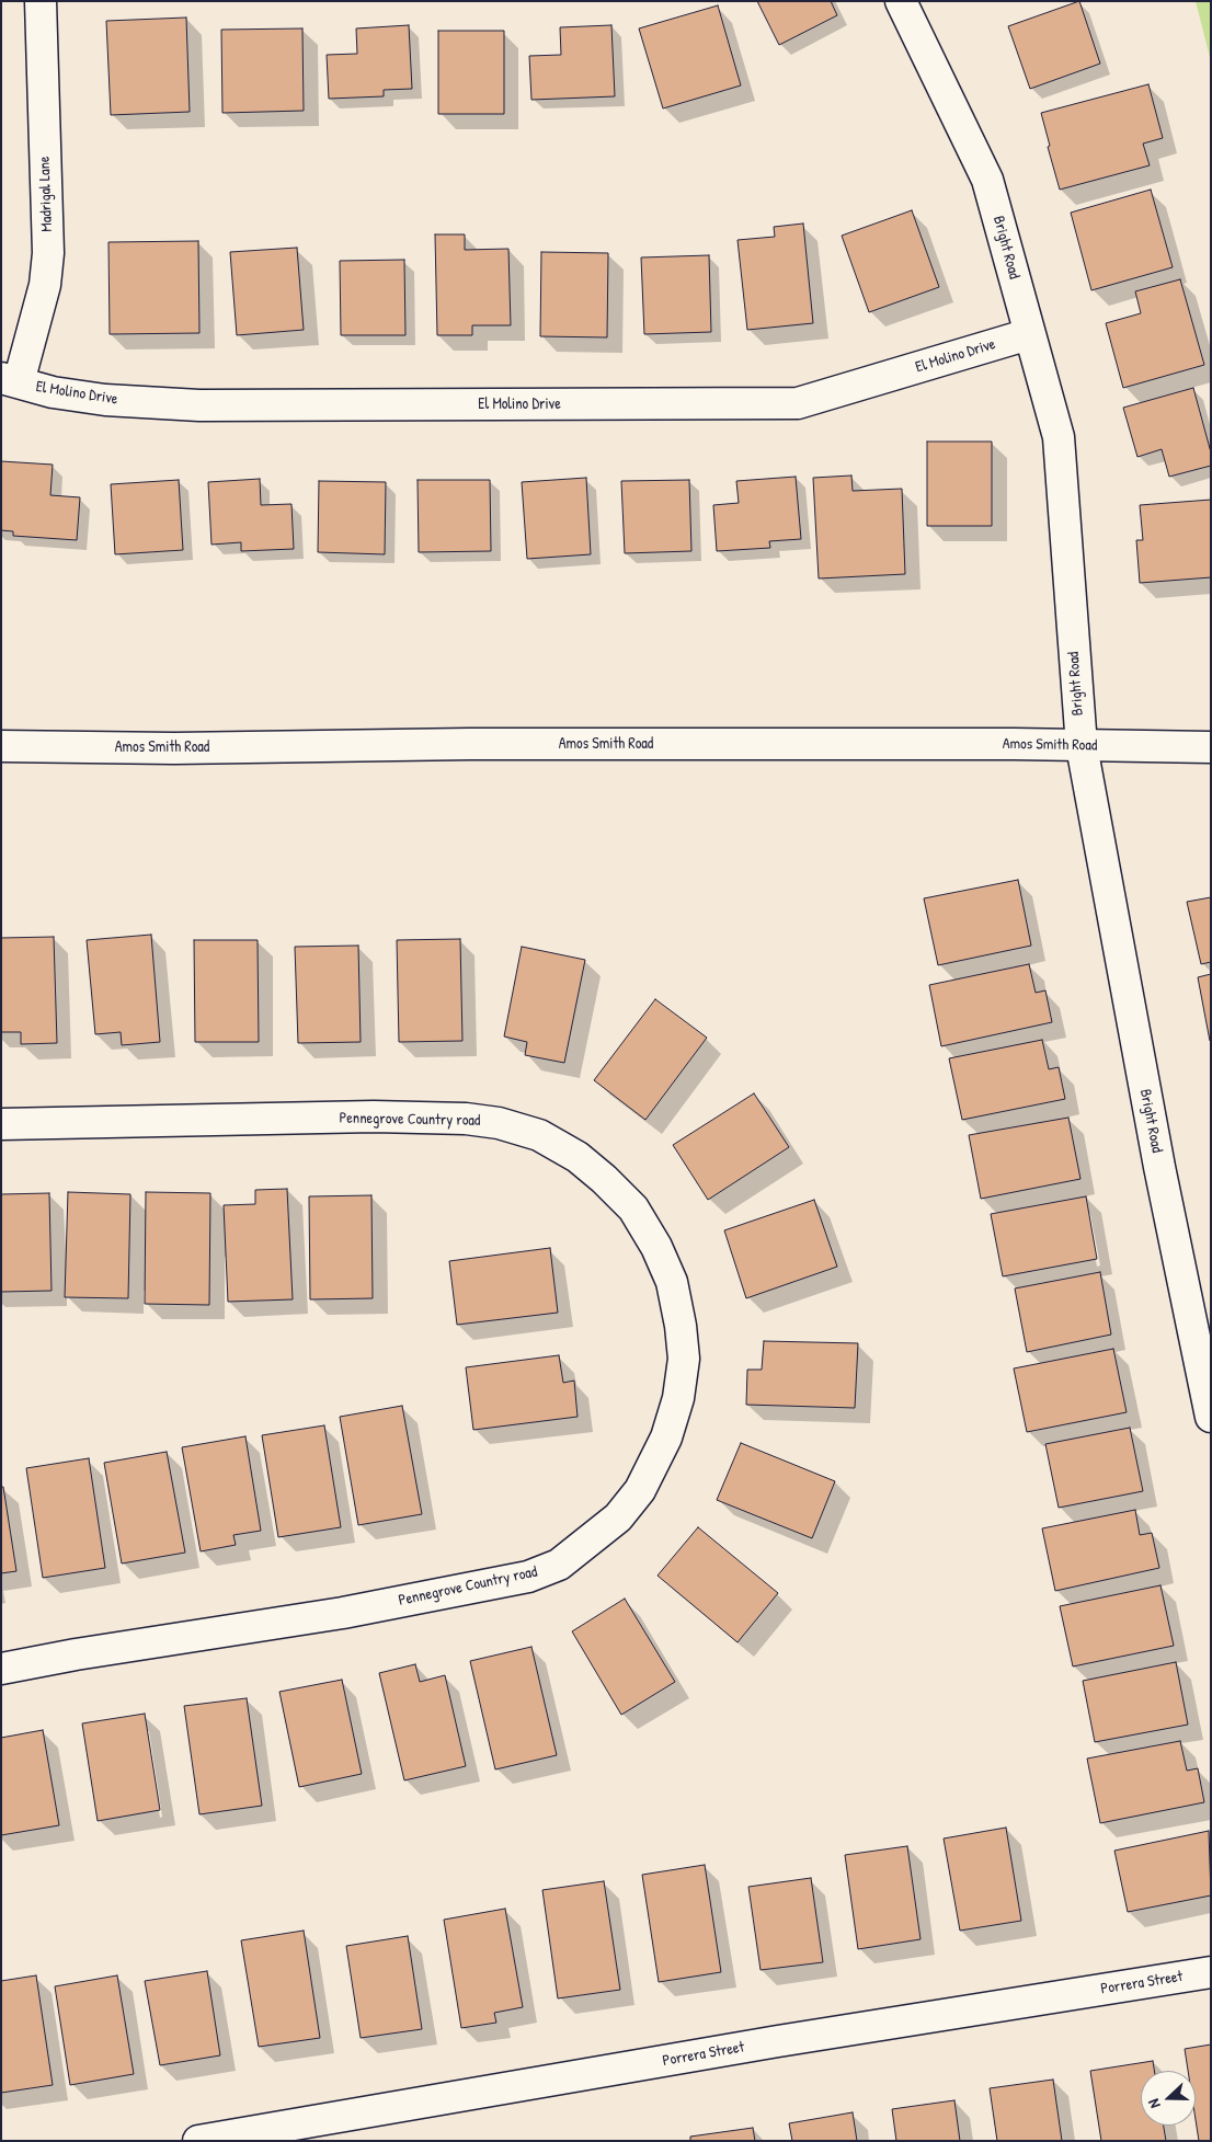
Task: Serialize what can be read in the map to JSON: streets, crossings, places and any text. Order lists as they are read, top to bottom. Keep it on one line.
{"streets":{"street":["Madrigal Lane","Bright Road","El Molino Drive","Amos Smith Road","Pennegrove Country road","Porrera Street"]},"crossings":[["Madrigal Lane","El Molino Drive"],["Bright Road","El Molino Drive"],["Bright Road","Amos Smith Road"]],"north":"left"}
